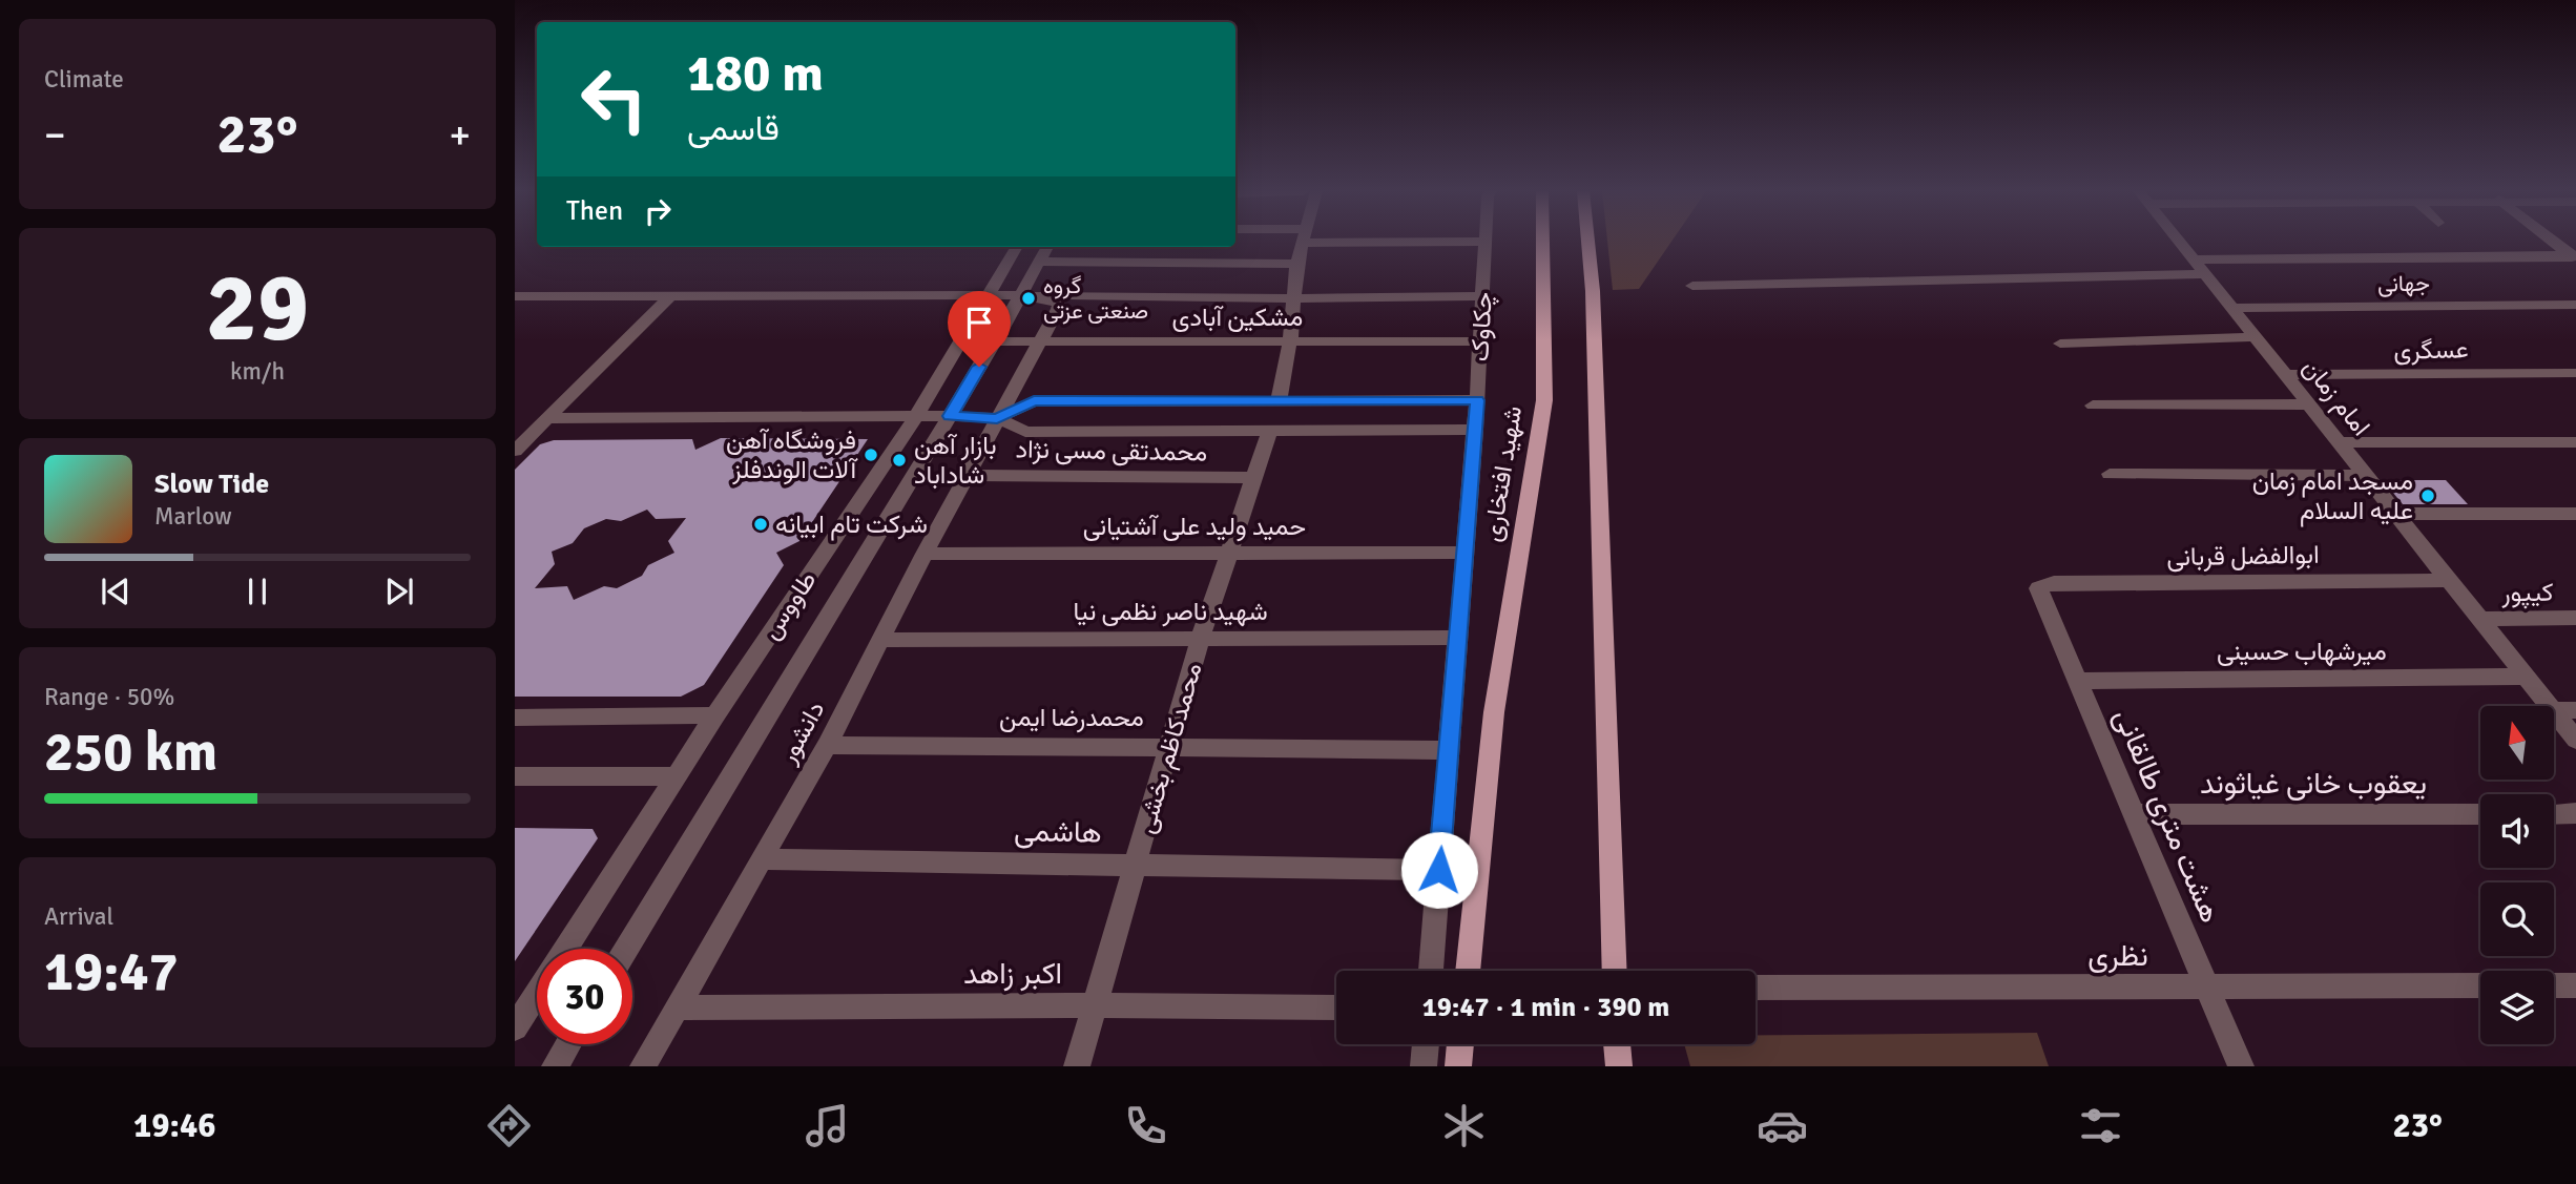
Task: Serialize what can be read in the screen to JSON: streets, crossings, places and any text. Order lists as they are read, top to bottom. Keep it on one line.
{"streets":{"main road":["شهید افتخاری"],"street":["جهانی","مشکین آبادی","چکاوک","عسگری","امام زمان","محمدتقی مسی نژاد","حمید ولید علی آشتیانی","ابوالفضل قربانی","کیپور","طاووس","شهید ناصر نظمی نیا","میرشهاب حسینی","محمدرضا ایمن","دانشور","محمدکاظم بخشی","یعقوب خانی غیاثوند","هشت متری طالقانی","هاشمی","نظری","اکبر زاهد"]},"crossings":[["جهانی","امام زمان"],["مشکین آبادی","چکاوک"],["مشکین آبادی","طاووس"],["مشکین آبادی","دانشور"],["چکاوک","حمید ولید علی آشتیانی"],["چکاوک","شهید ناصر نظمی نیا"],["چکاوک","محمدرضا ایمن"],["چکاوک","هاشمی"],["عسگری","امام زمان"],["امام زمان","ابوالفضل قربانی"],["امام زمان","کیپور"],["امام زمان","میرشهاب حسینی"],["محمدتقی مسی نژاد","دانشور"],["محمدتقی مسی نژاد","محمدکاظم بخشی"],["حمید ولید علی آشتیانی","دانشور"],["حمید ولید علی آشتیانی","محمدکاظم بخشی"],["ابوالفضل قربانی","هشت متری طالقانی"],["طاووس","دانشور"],["شهید ناصر نظمی نیا","دانشور"],["شهید ناصر نظمی نیا","محمدکاظم بخشی"],["میرشهاب حسینی","هشت متری طالقانی"],["محمدرضا ایمن","دانشور"],["محمدرضا ایمن","محمدکاظم بخشی"],["دانشور","هاشمی"],["دانشور","اکبر زاهد"],["محمدکاظم بخشی","هاشمی"],["محمدکاظم بخشی","اکبر زاهد"],["یعقوب خانی غیاثوند","هشت متری طالقانی"],["هشت متری طالقانی","نظری"]],"places":["گروه صنعتی عزتی","فروشگاه آهن آلات الوندفلز","بازار آهن شاداباد","مسجد امام زمان علیه السلام","شرکت تام ابیانه"],"north":"top","page":{"tile":["Climate",["29","km/h"],["Range · 50%","250 km"],["Arrival","19:47"]],"turn":["180 m","قاسمی"],"heat":["−","23°","+"],"then":"Then","song":["Slow Tide","Marlow"],"limit":"30","trip":"19:47 · 1 min · 390 m","tabs":["19:46","23°"]}}
